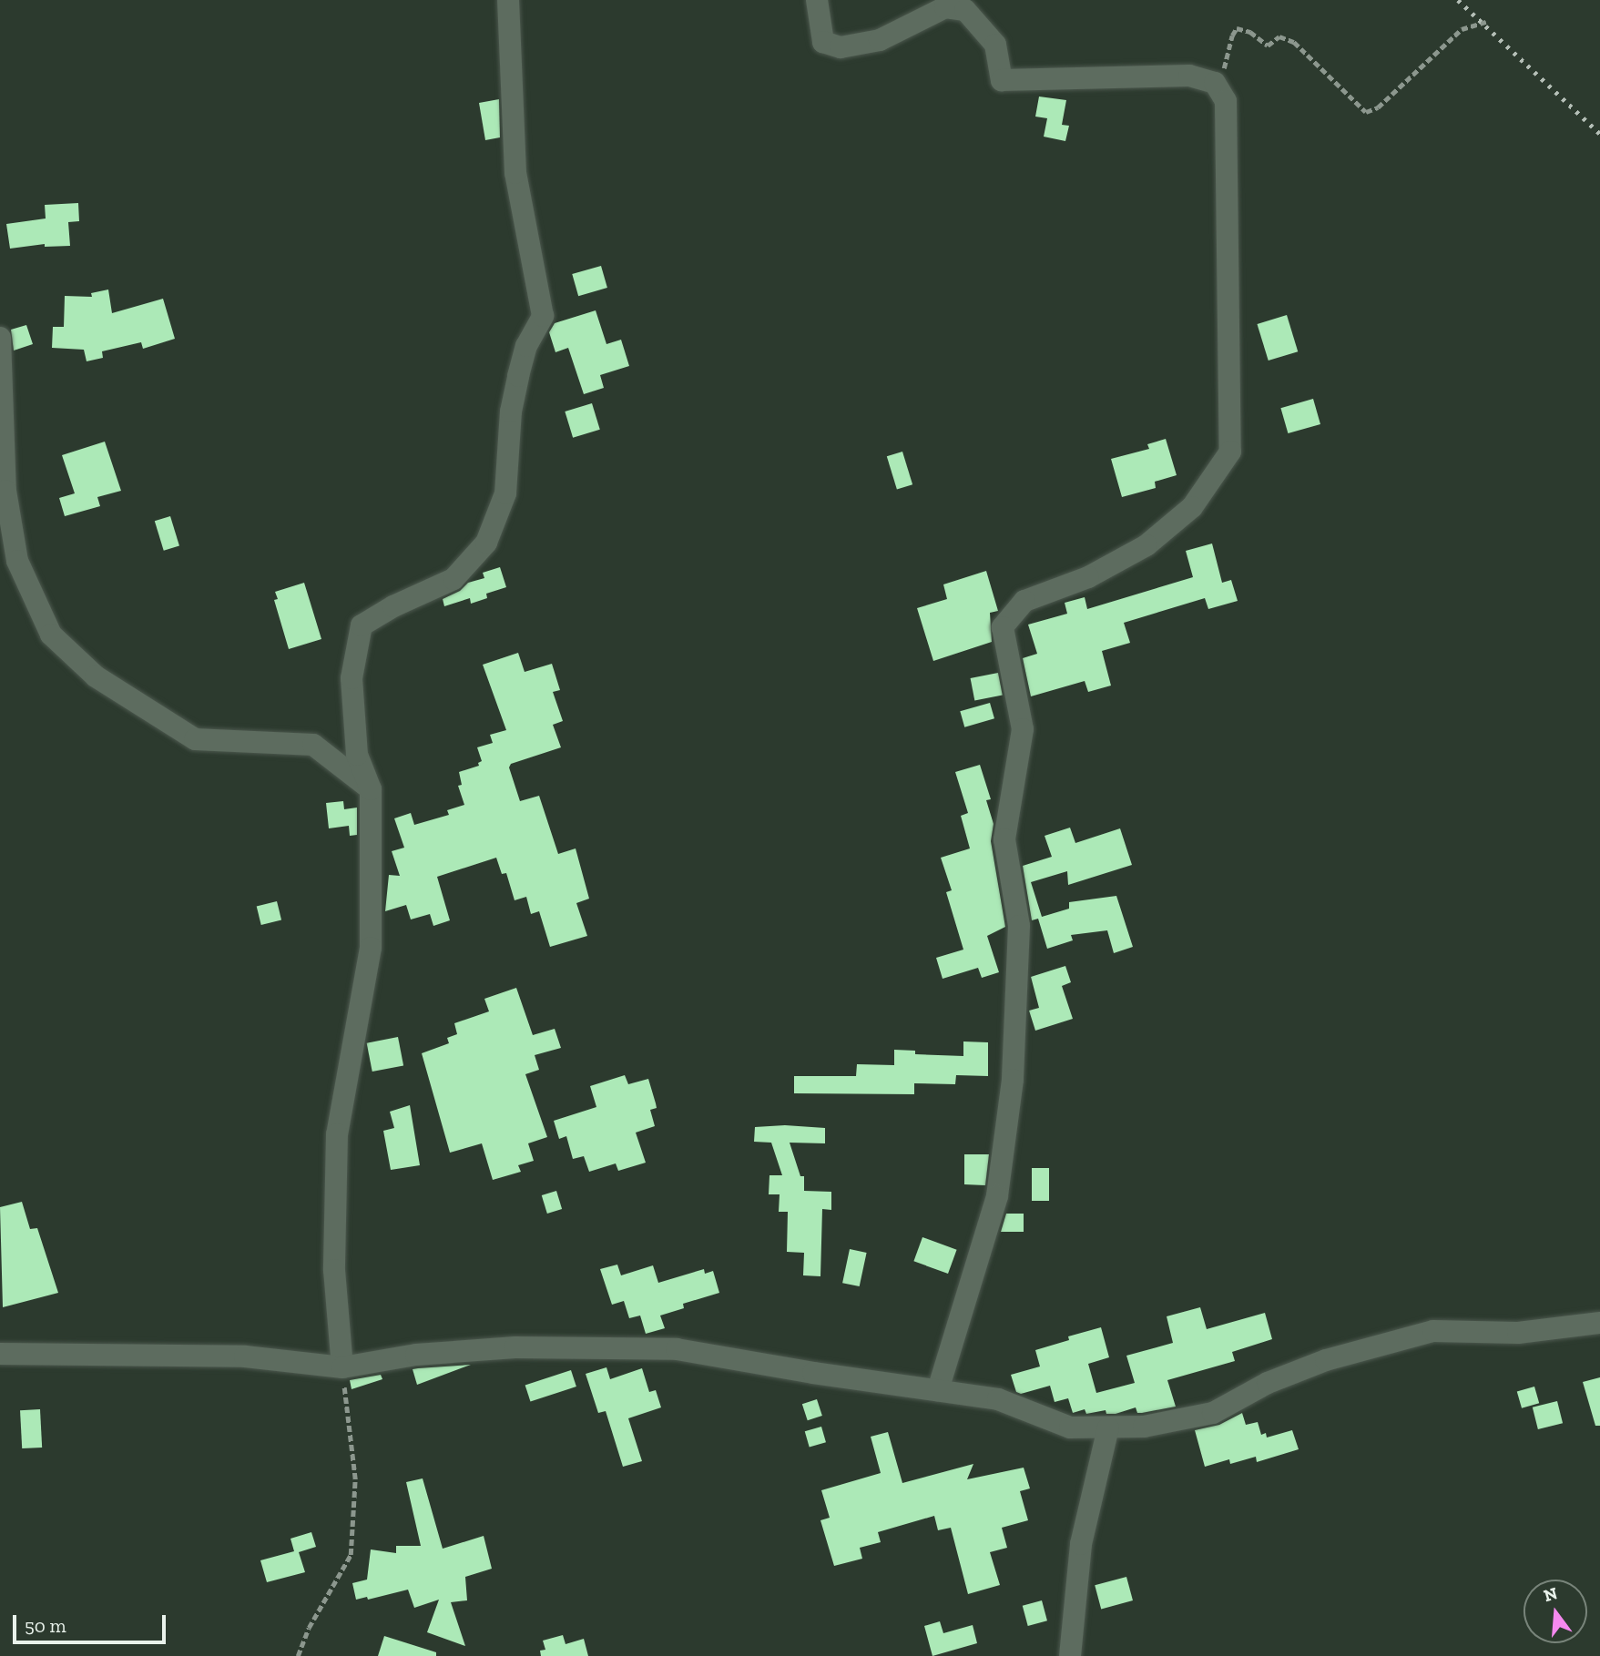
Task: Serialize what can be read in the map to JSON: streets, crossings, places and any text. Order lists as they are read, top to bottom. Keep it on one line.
{"scale_bar":"50 m","north":"top"}
